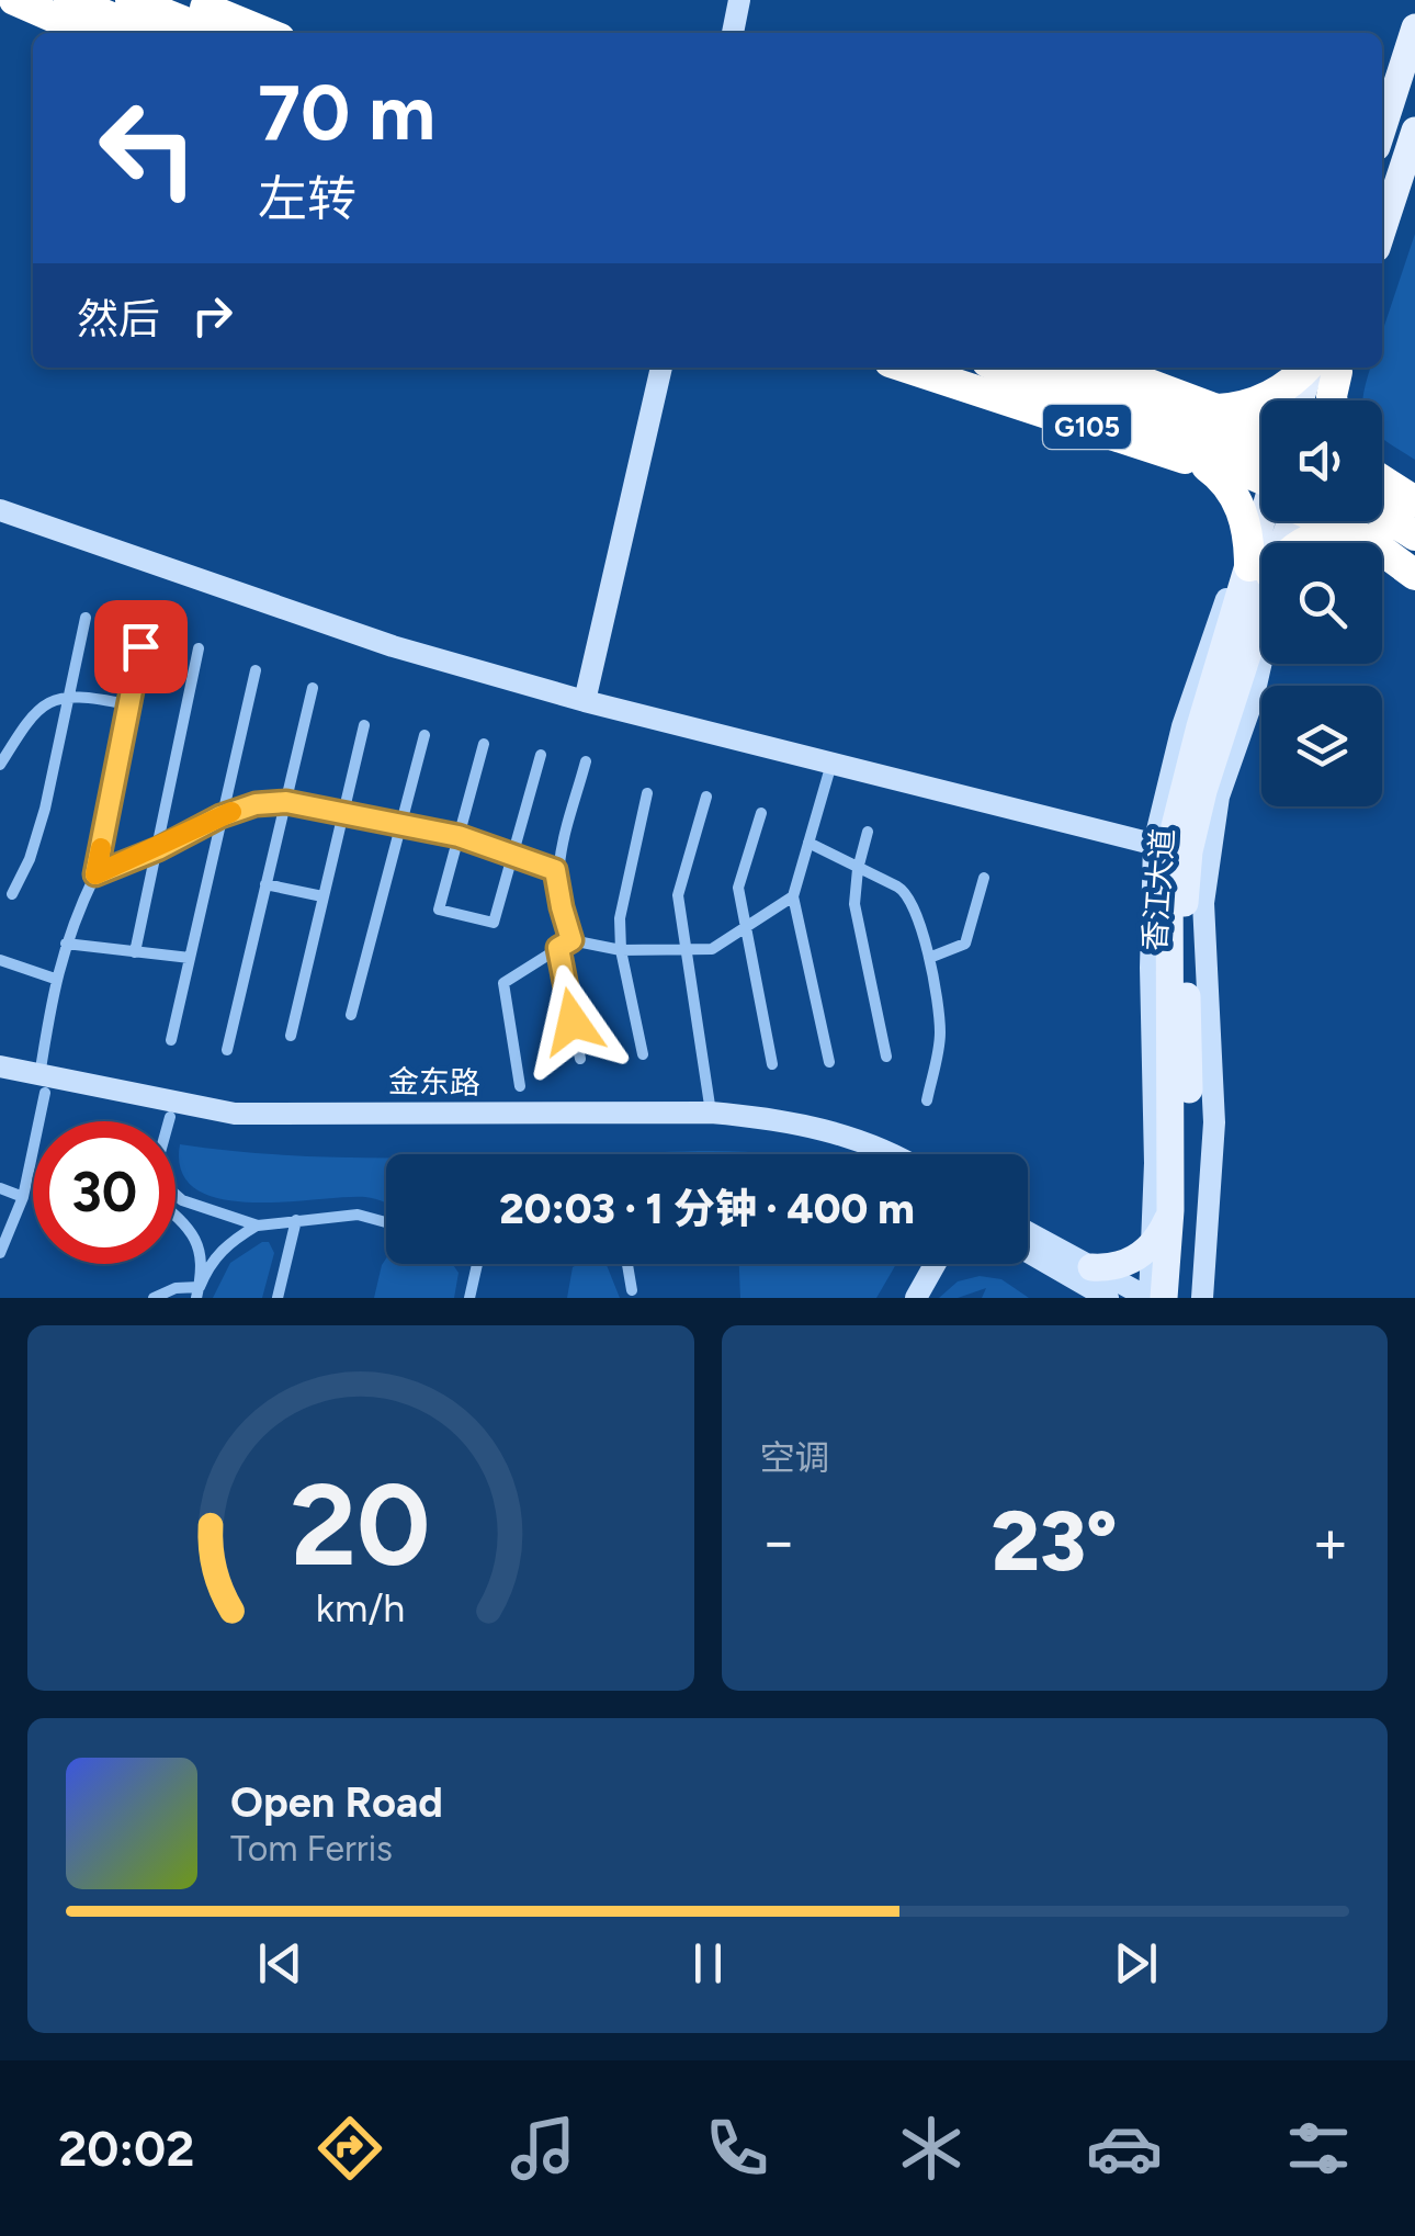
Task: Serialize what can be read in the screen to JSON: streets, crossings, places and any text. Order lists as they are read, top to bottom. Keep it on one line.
{"streets":{"highway":["G105"],"main road":["香江大道"],"street":["金东路"]},"page":{"turn":["70 m","左转"],"then":"然后","limit":"30","trip":"20:03 · 1 分钟 · 400 m","tile":"空调","heat":["−","23°","+"],"song":["Open Road","Tom Ferris"],"tabs":"20:02","gauge":["20","km/h"]}}
